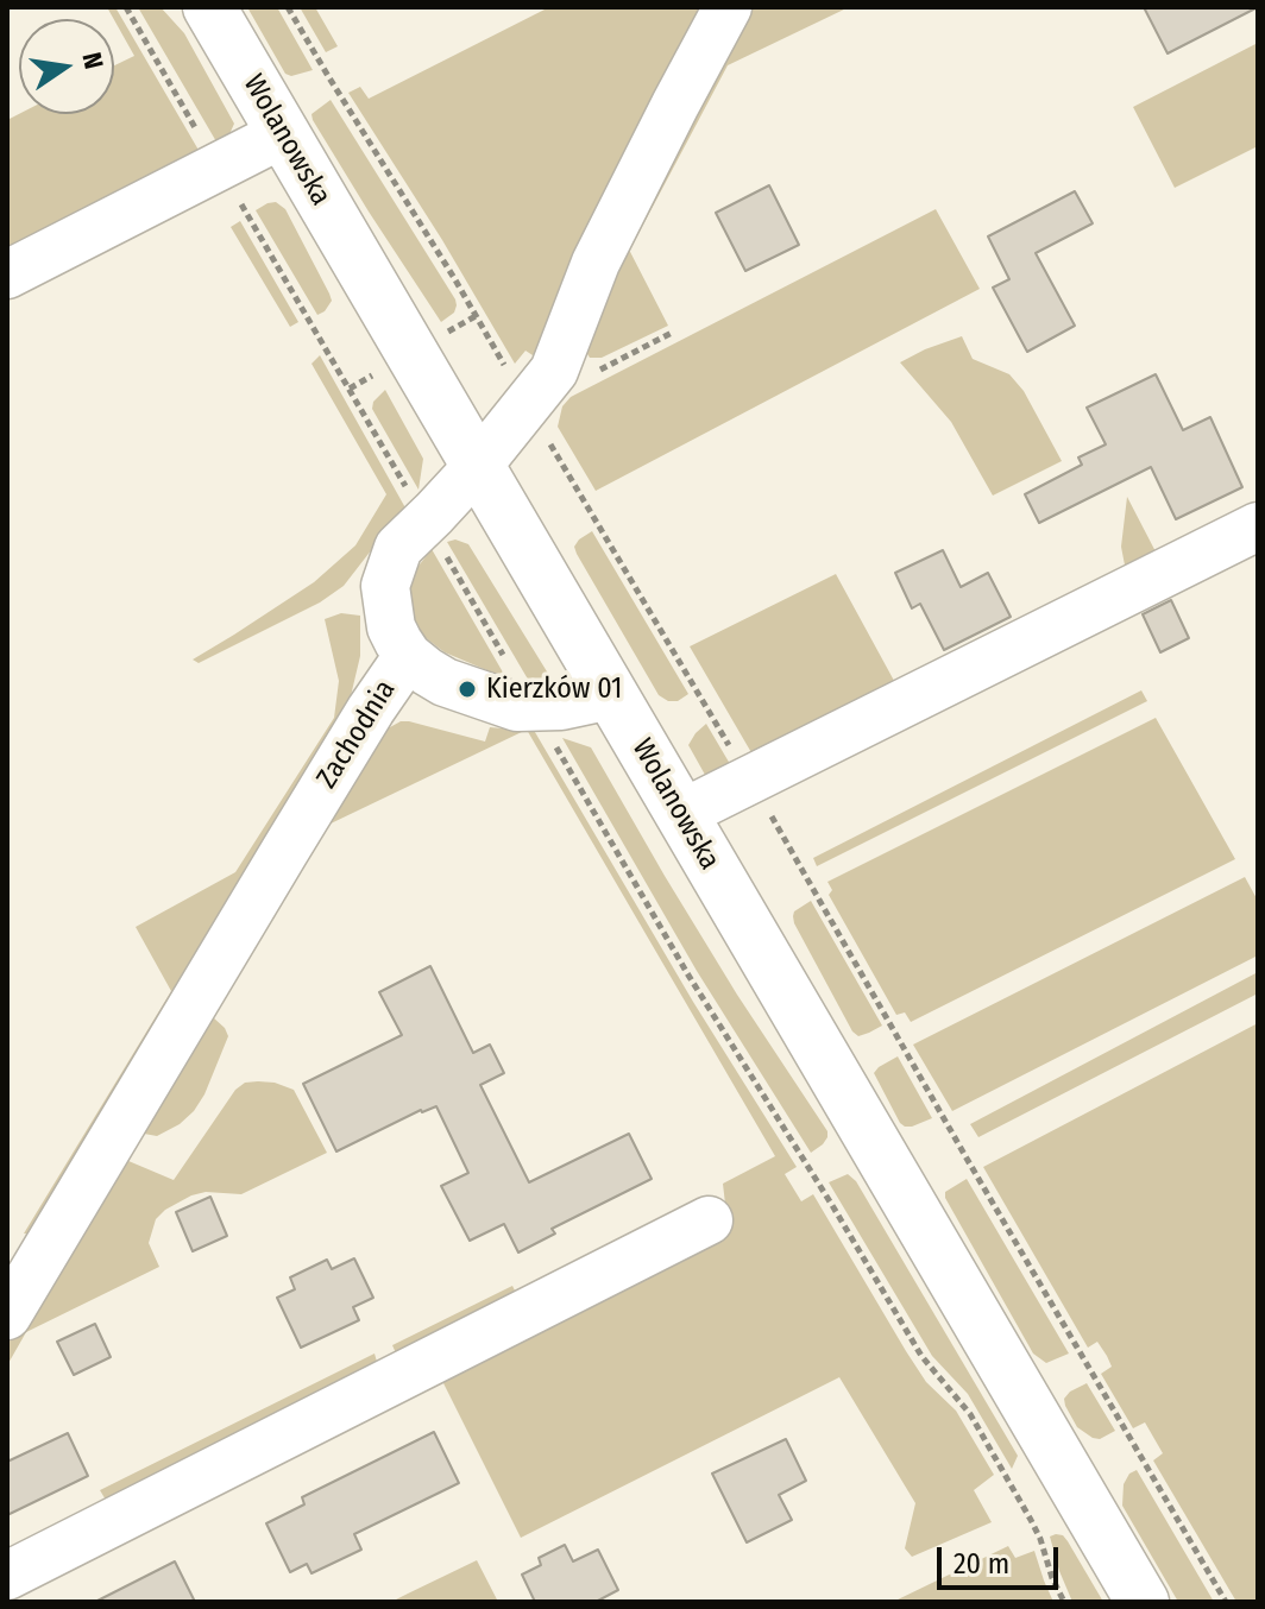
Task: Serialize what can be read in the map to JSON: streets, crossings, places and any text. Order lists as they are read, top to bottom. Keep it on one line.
{"streets":{"main road":["Wolanowska"],"street":["Zachodnia"]},"crossings":[["Wolanowska","Zachodnia"]],"places":["Kierzków 01"],"scale_bar":"20 m","north":"right"}
